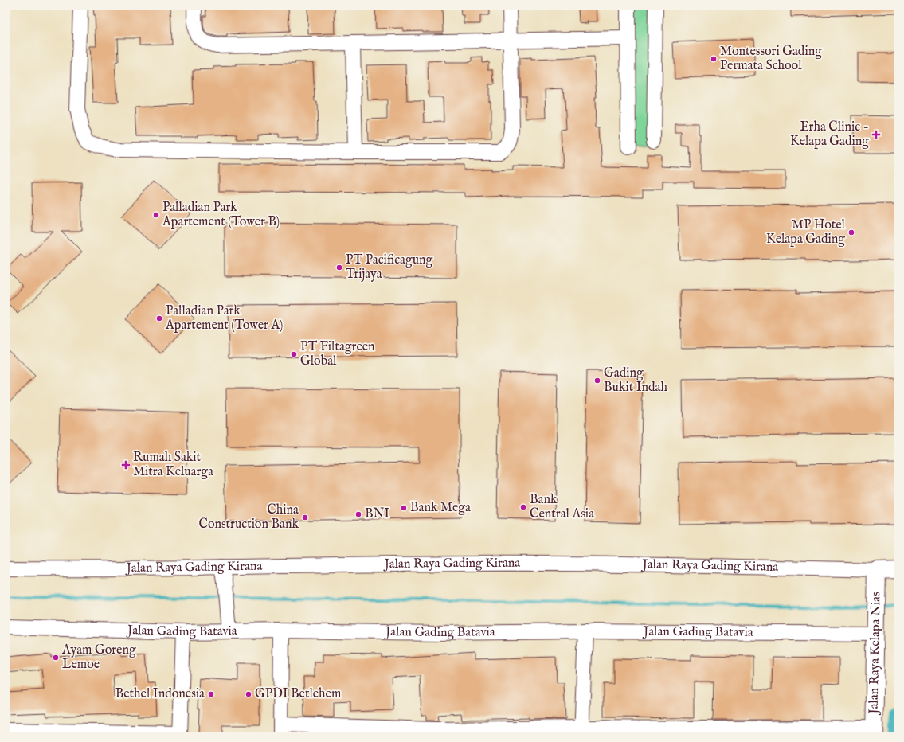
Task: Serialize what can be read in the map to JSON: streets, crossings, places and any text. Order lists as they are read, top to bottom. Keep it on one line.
{"streets":{"main road":["Jalan Raya Gading Kirana","Jalan Raya Kelapa Nias"],"street":["Jalan Gading Batavia"]},"crossings":[["Jalan Raya Gading Kirana","Jalan Raya Kelapa Nias"],["Jalan Gading Batavia","Jalan Raya Kelapa Nias"]],"places":{"other":["Montessori Gading Permata School","Palladian Park Apartement (Tower B)","MP Hotel Kelapa Gading","PT Pacificagung Trijaya","Palladian Park Apartement (Tower A)","PT Filtagreen Global","Gading Bukit Indah","Bank Central Asia","Bank Mega","BNI","China Construction Bank","Ayam Goreng Lemoe","Bethel Indonesia","GPDI Betlehem"],"health":["Erha Clinic - Kelapa Gading","Rumah Sakit Mitra Keluarga"]}}
